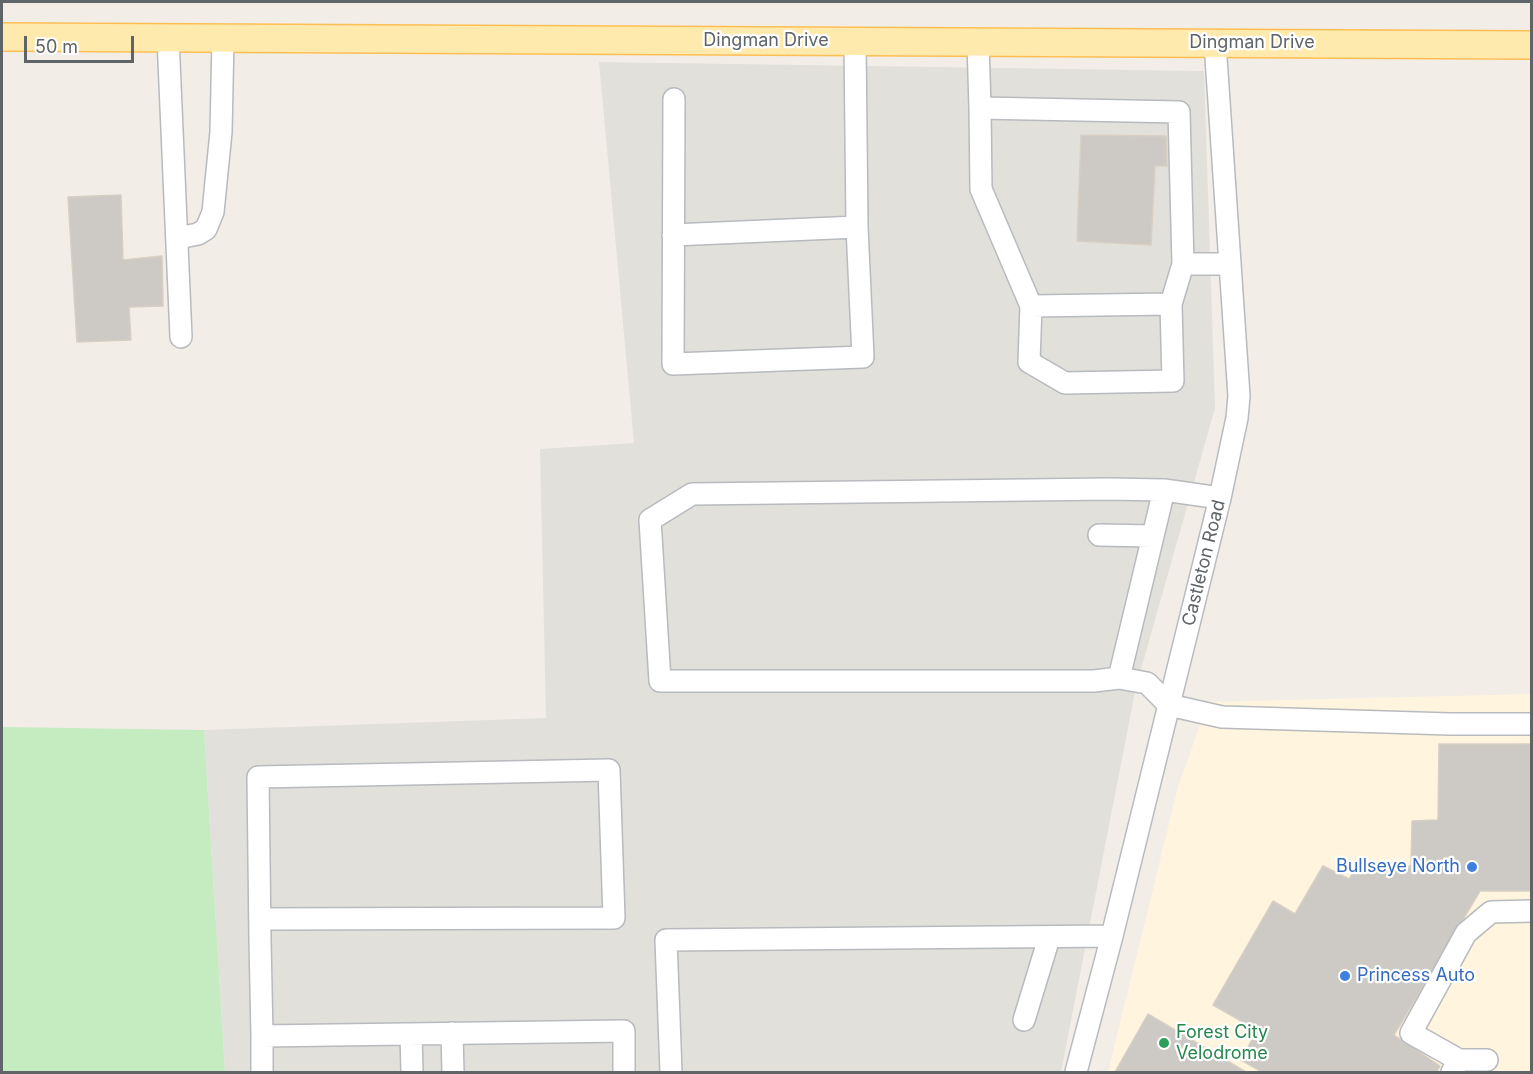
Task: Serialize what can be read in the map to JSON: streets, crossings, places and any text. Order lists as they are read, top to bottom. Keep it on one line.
{"streets":{"main road":["Dingman Drive"],"street":["Castleton Road"]},"crossings":[["Dingman Drive","Castleton Road"]],"places":["Bullseye North","Princess Auto","Forest City Velodrome"],"scale_bar":"50 m"}
